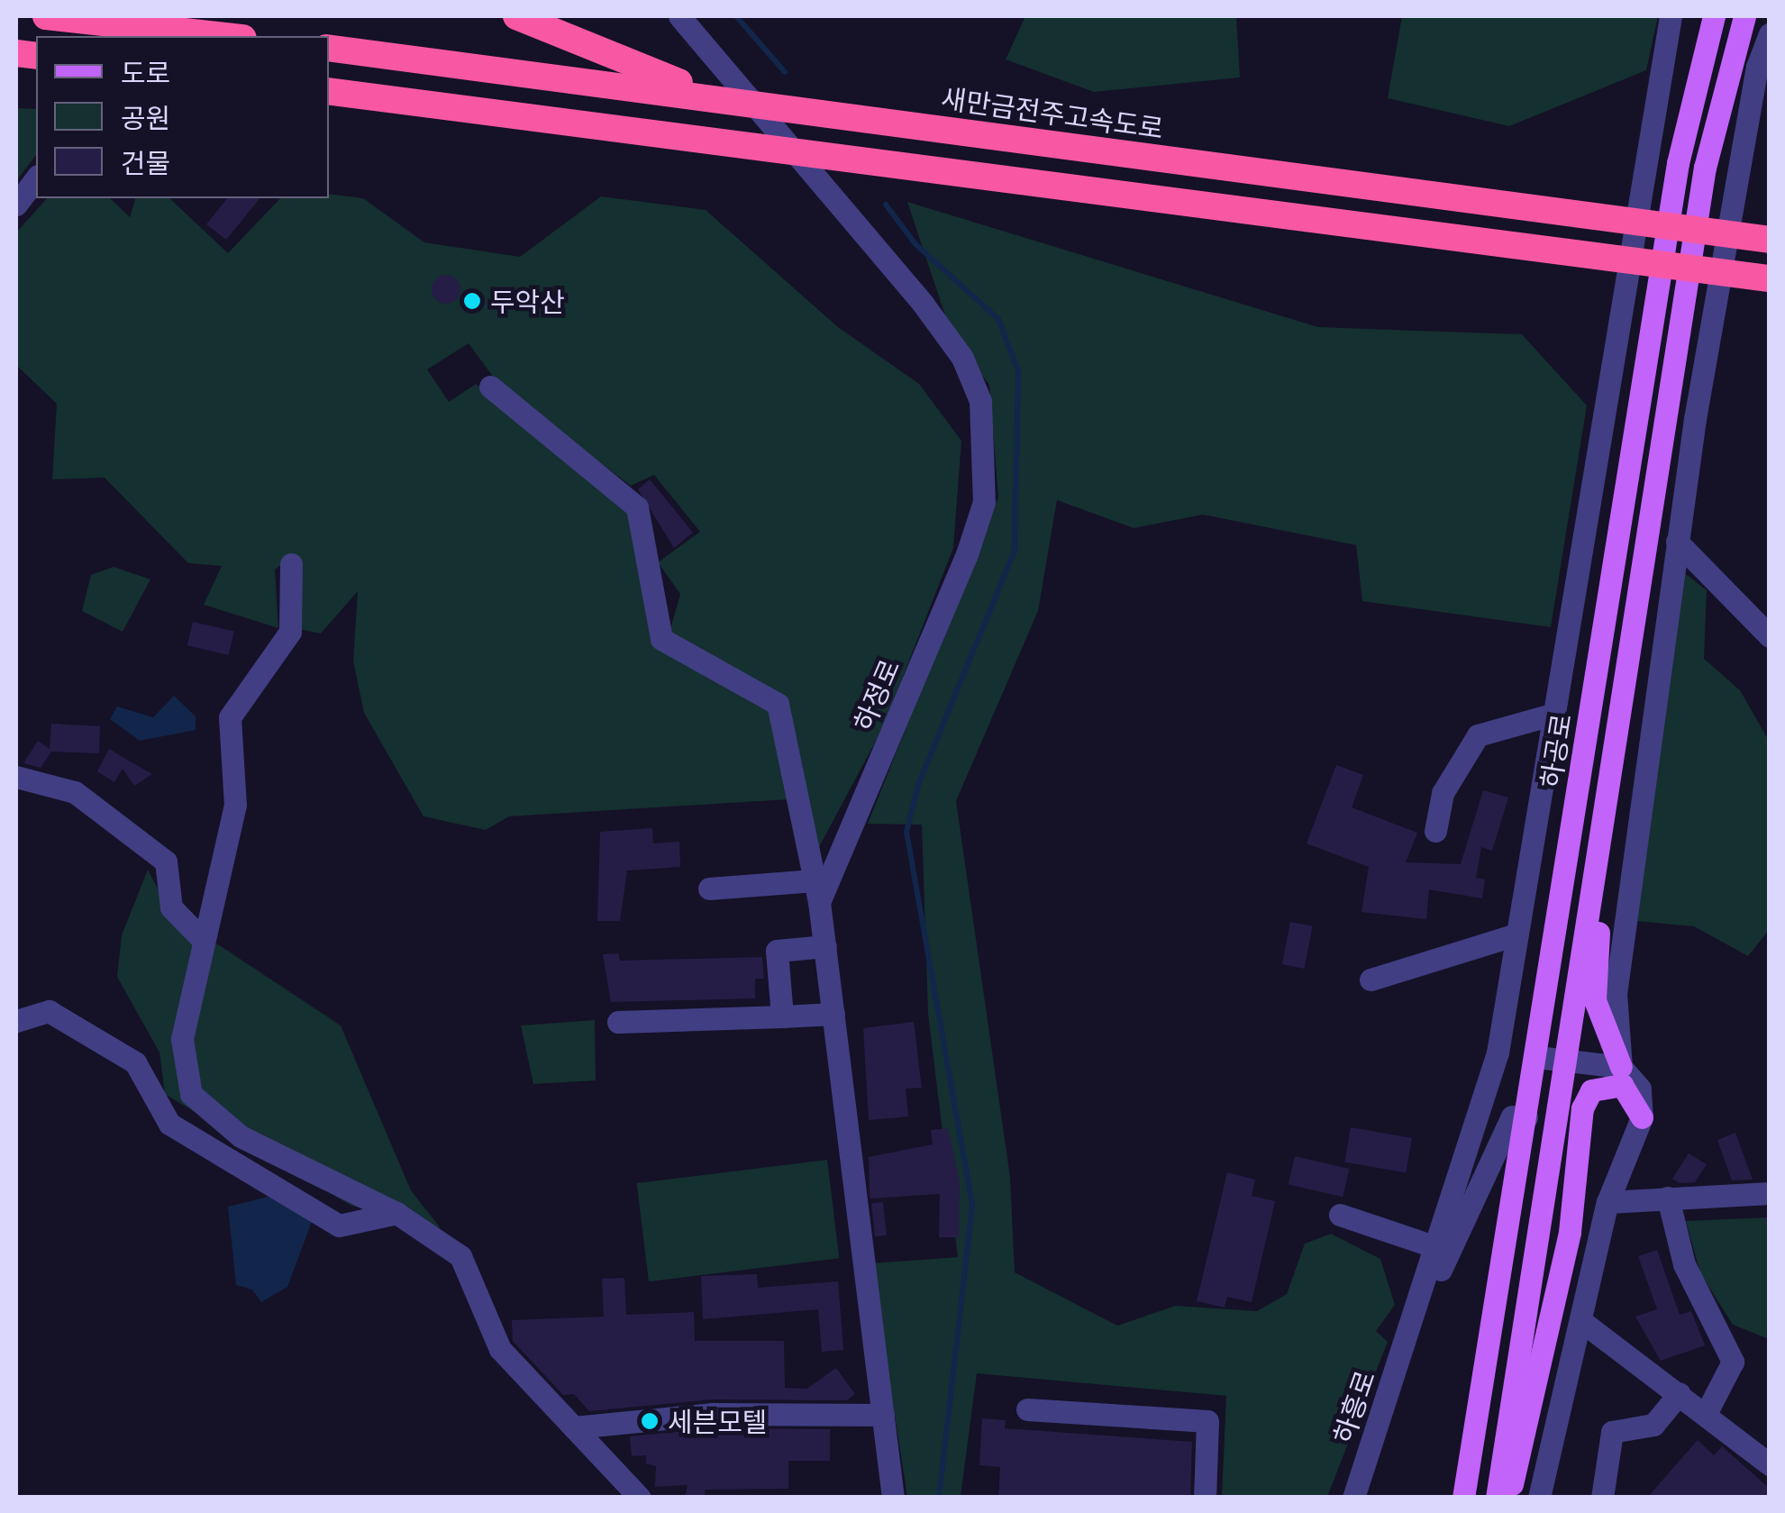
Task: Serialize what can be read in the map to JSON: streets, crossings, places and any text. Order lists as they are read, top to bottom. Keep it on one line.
{"streets":{"highway":["새만금전주고속도로"],"main road":["하공로"],"street":["하정로","하흥로"]},"places":["두악산","세븐모텔"],"legend":["도로","공원","건물"]}
